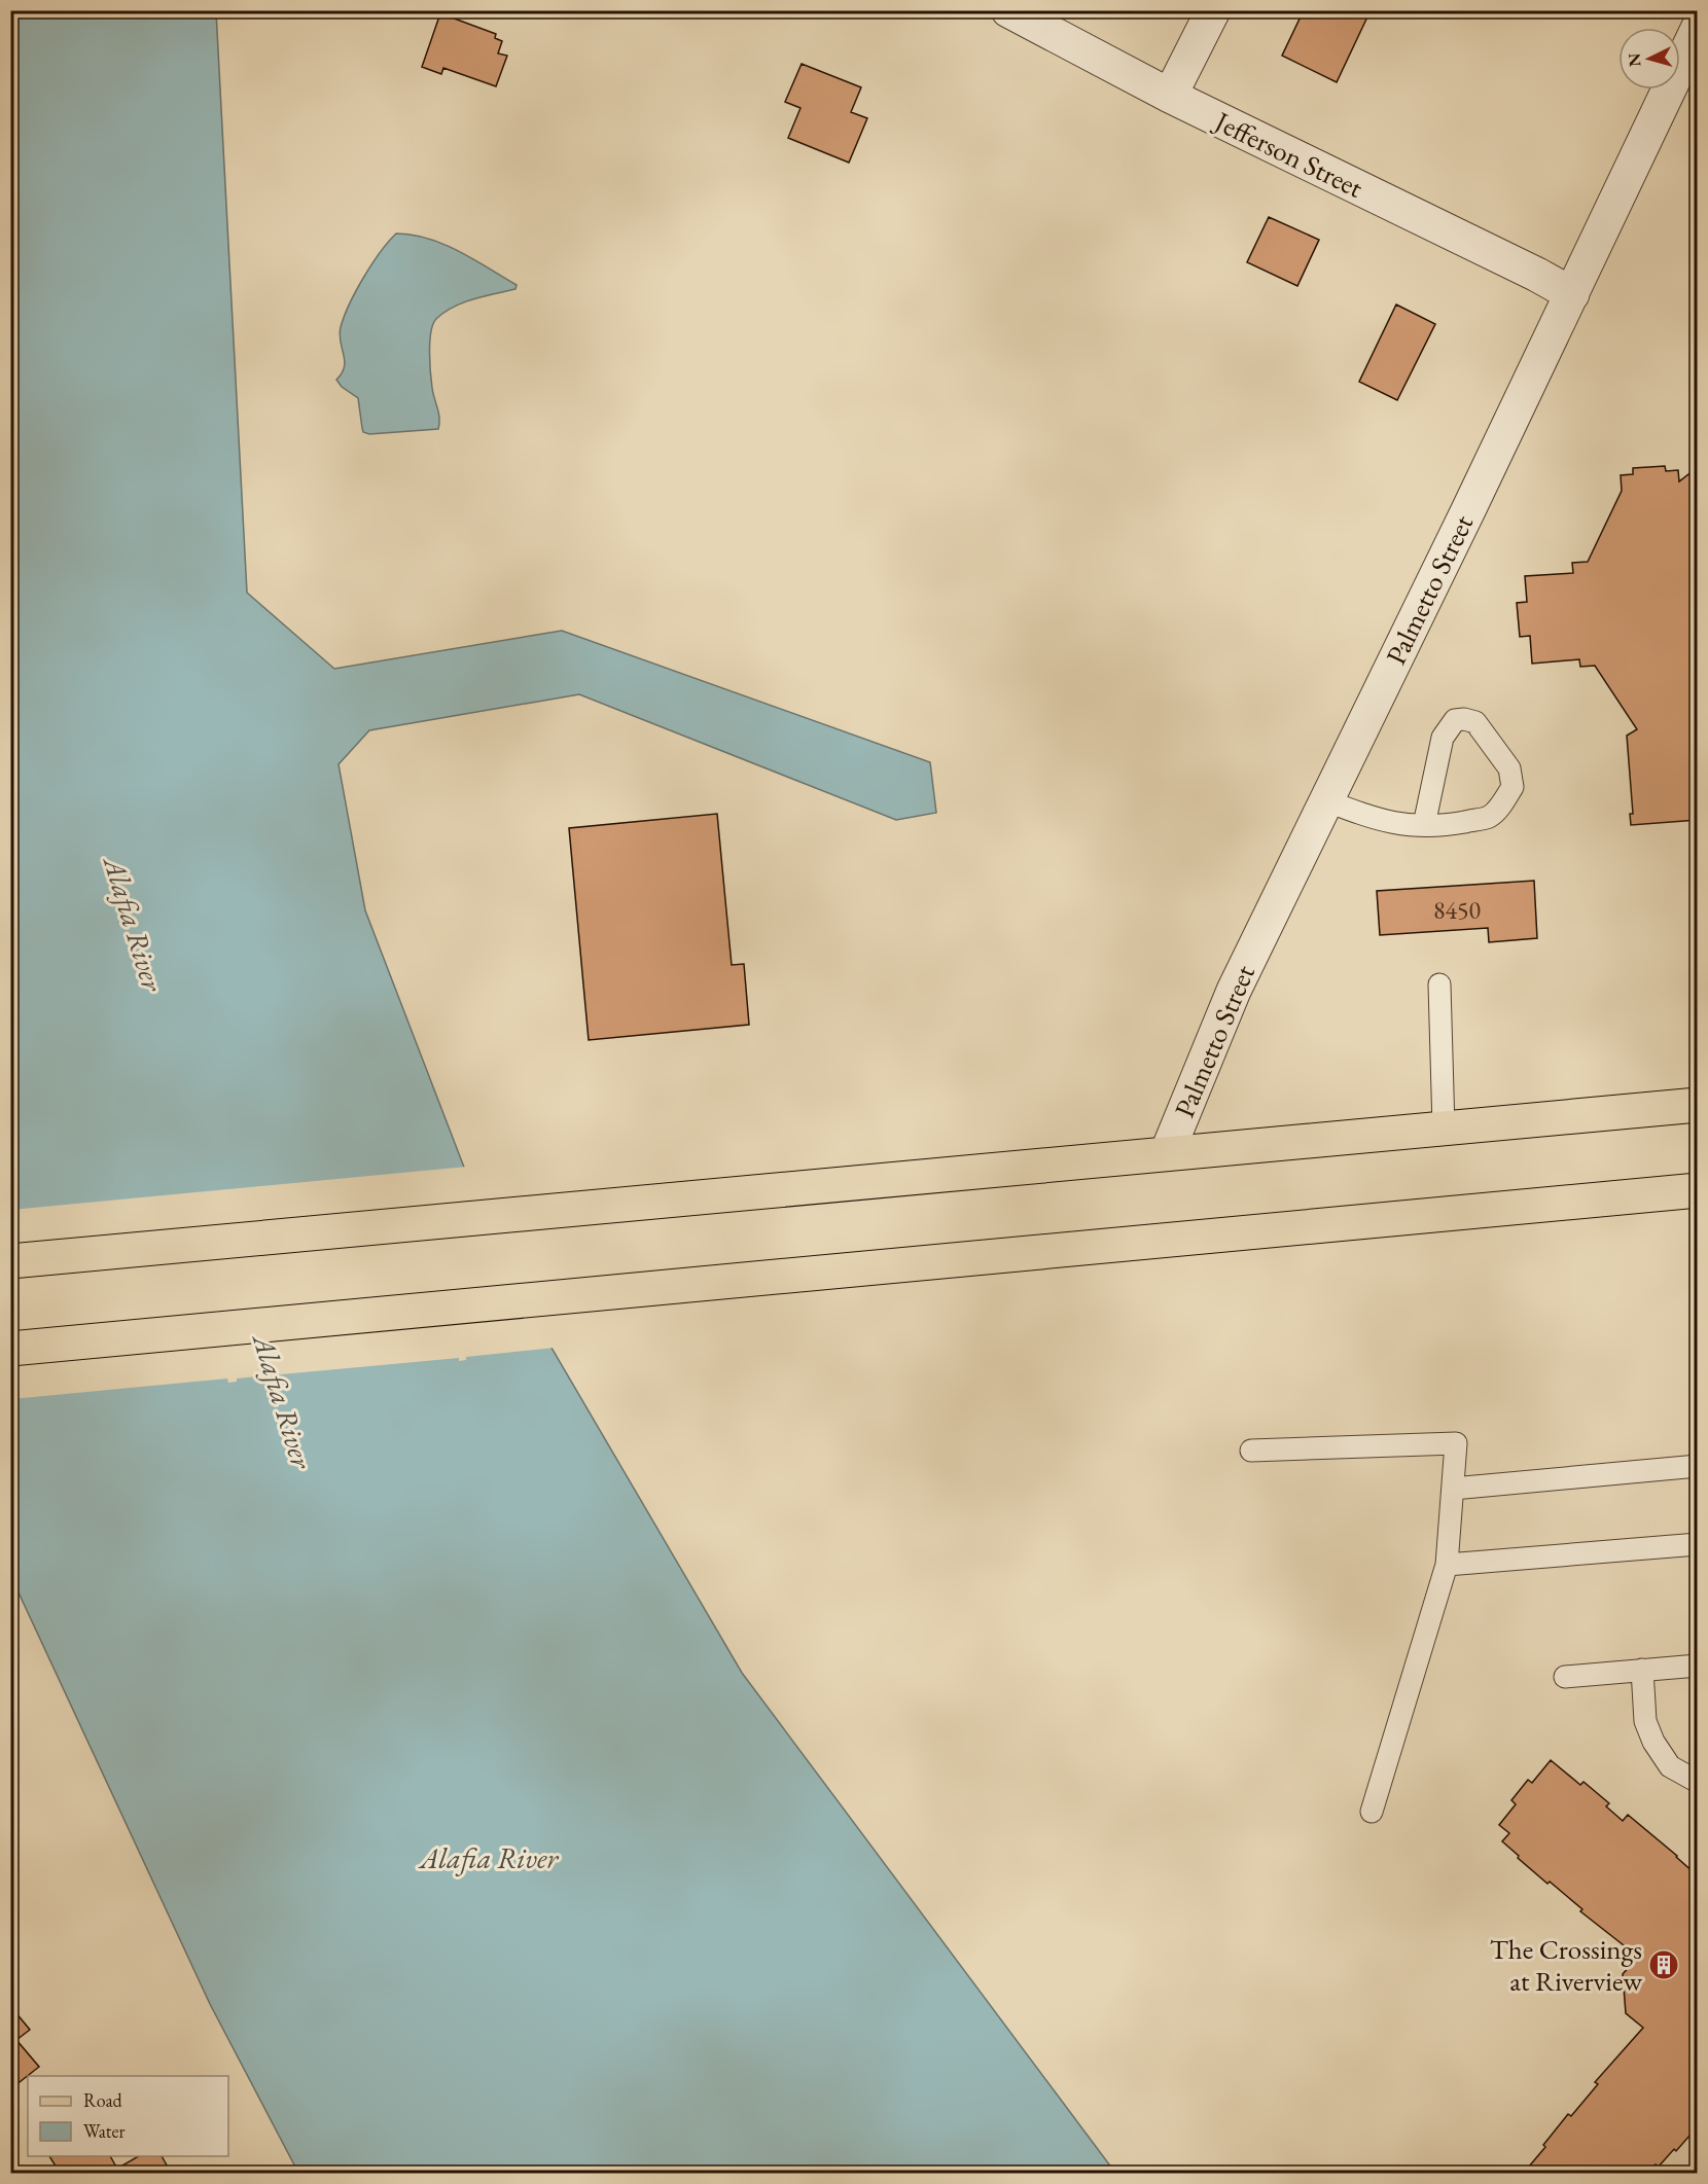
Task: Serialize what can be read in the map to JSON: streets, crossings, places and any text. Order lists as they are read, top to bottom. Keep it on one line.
{"streets":{"street":["Jefferson Street","Palmetto Street"]},"crossings":[["Jefferson Street","Palmetto Street"]],"water":["Alafia River"],"places":{"building":["The Crossings at Riverview"]},"house_numbers":["8450"],"legend":["Road","Water"],"north":"left"}
